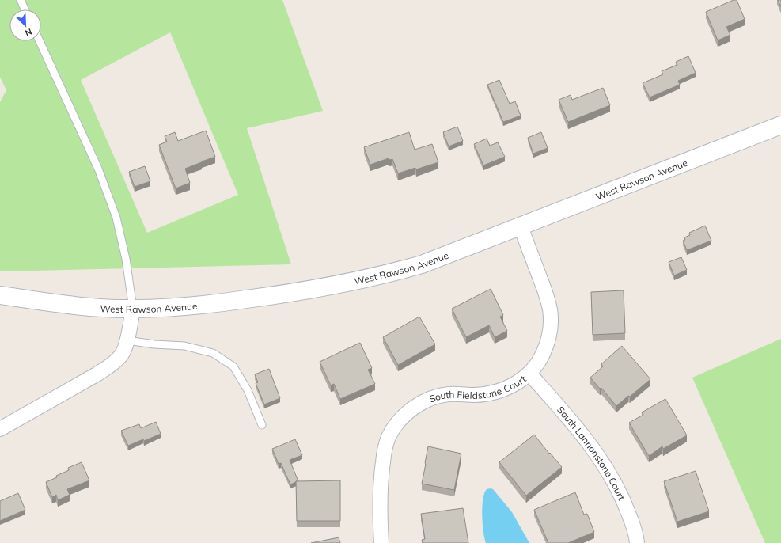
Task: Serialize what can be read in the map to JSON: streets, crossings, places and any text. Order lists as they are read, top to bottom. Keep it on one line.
{"streets":{"street":["West Rawson Avenue","South Fieldstone Court","South Lannonstone Court"]},"crossings":[["West Rawson Avenue","South Fieldstone Court"],["South Fieldstone Court","South Lannonstone Court"]],"north":"bottom right"}
